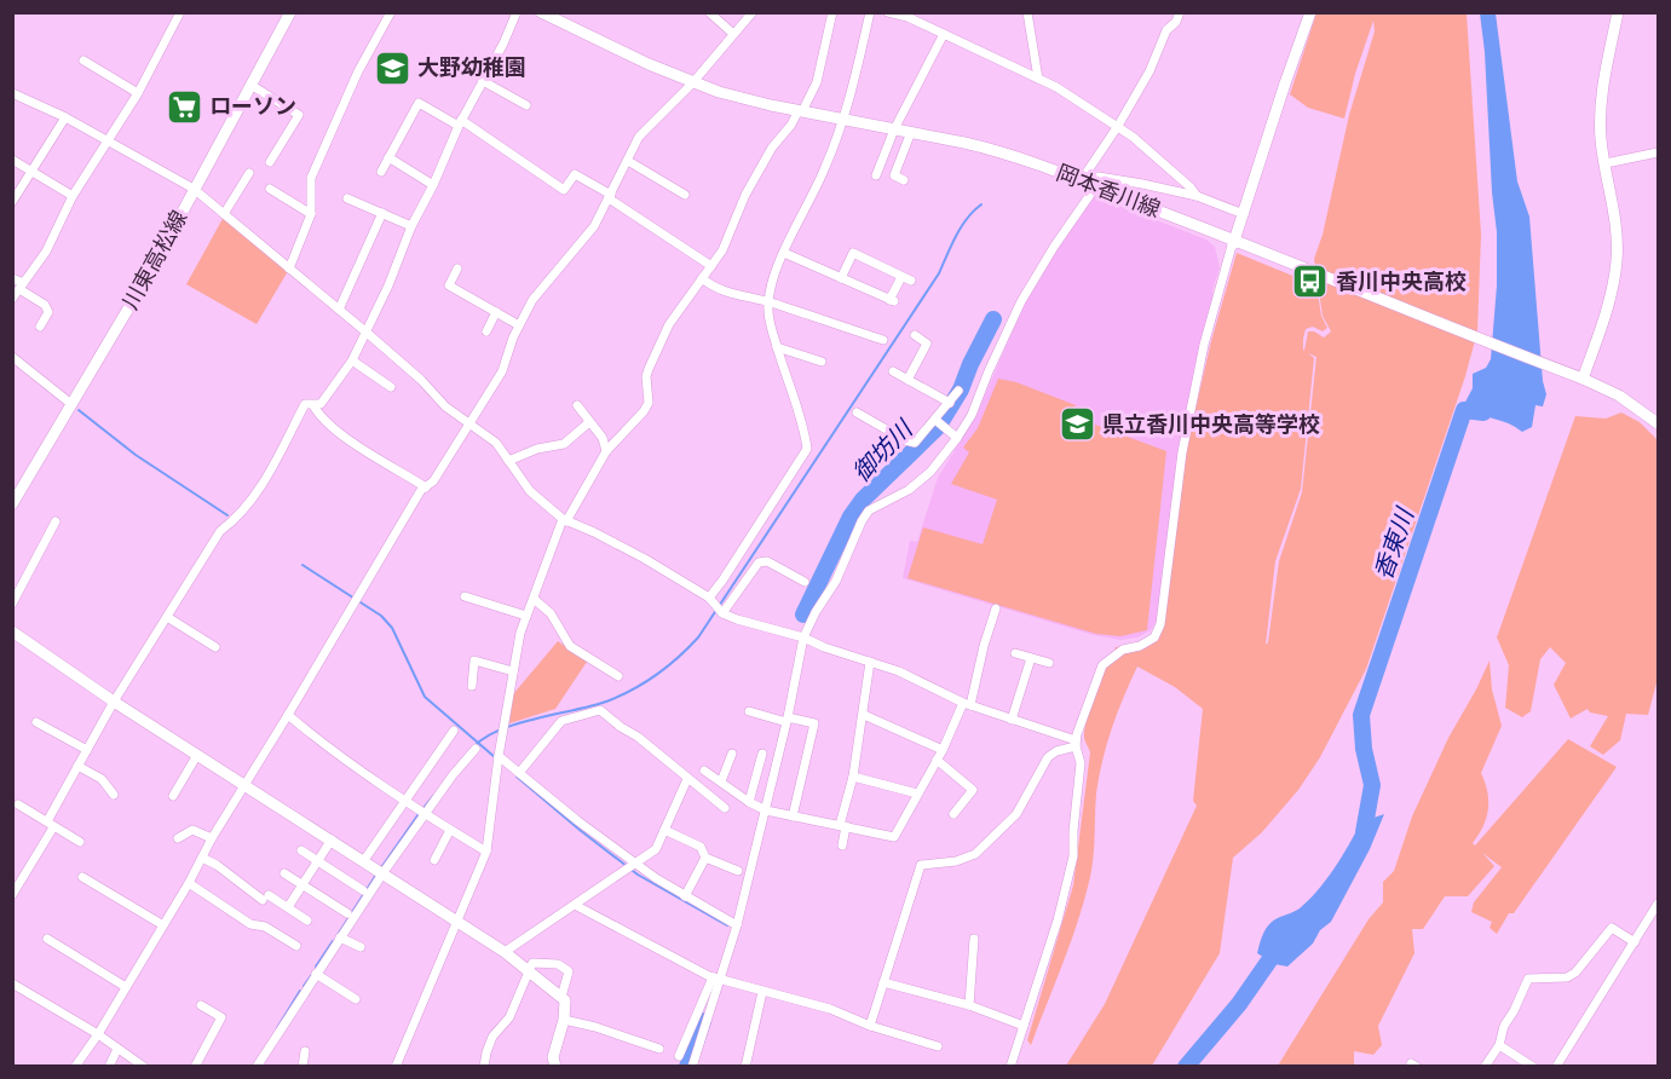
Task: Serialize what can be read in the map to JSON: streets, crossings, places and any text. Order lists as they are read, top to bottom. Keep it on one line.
{"streets":{"main road":["岡本香川線","川東高松線"]},"water":["御坊川","香東川"],"places":{"school or university":["大野幼稚園","県立香川中央高等学校"],"supermarket":["ローソン"],"bus stop":["香川中央高校"]}}
